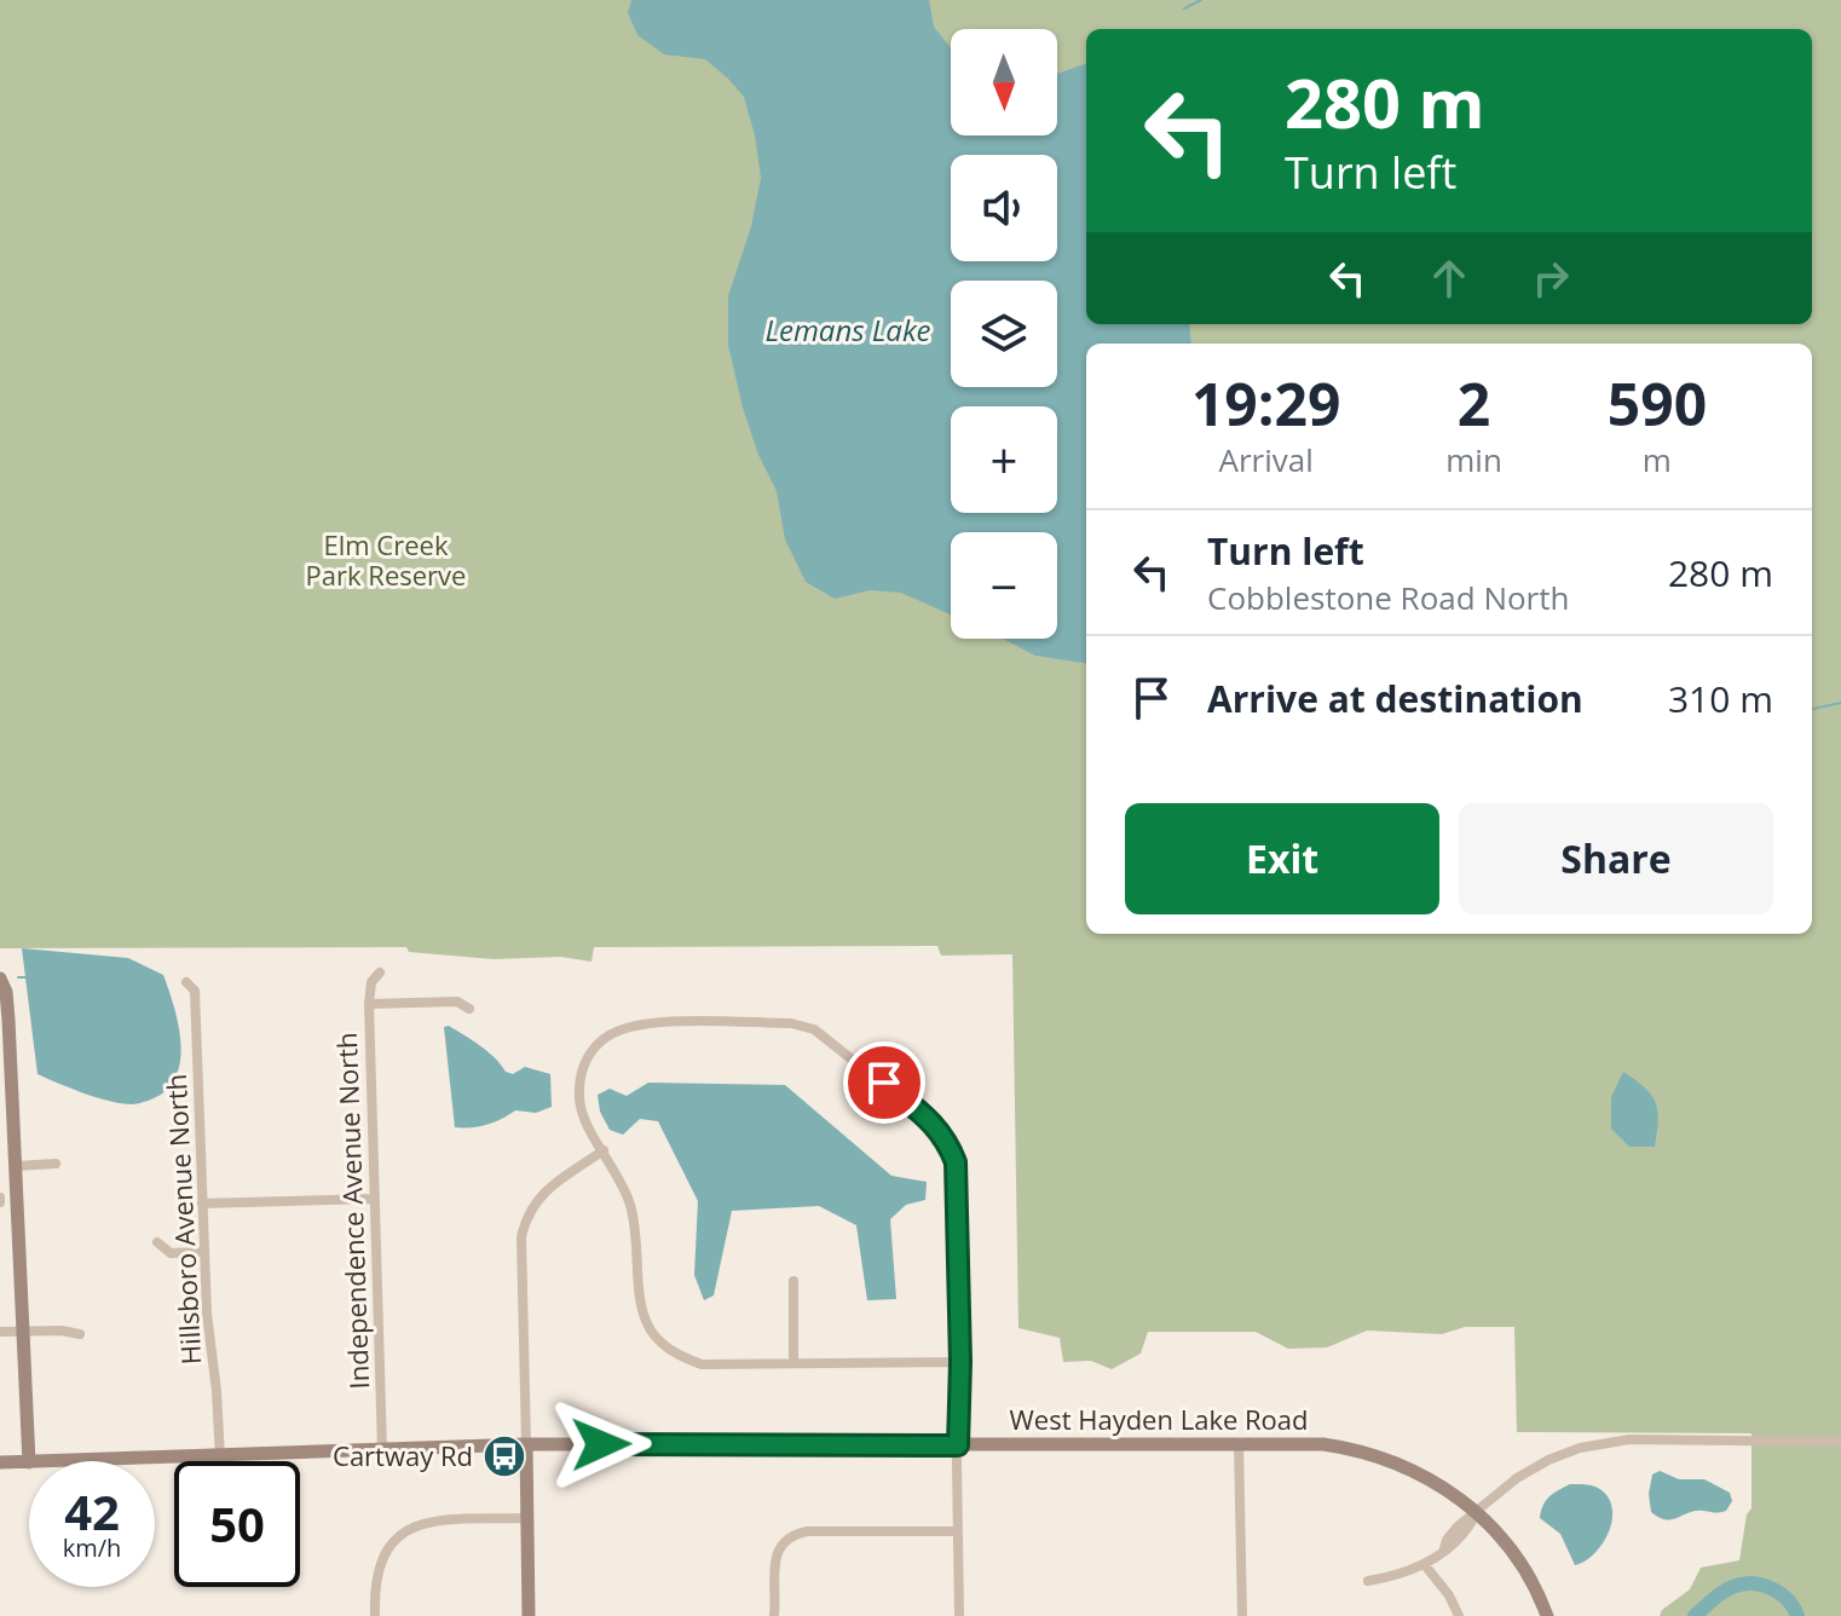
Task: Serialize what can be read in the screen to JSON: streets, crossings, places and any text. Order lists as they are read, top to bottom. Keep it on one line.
{"streets":{"main road":["West Hayden Lake Road"],"street":["Independence Avenue North","Hillsboro Avenue North"]},"crossings":[["Independence Avenue North","West Hayden Lake Road"],["Hillsboro Avenue North","West Hayden Lake Road"]],"water":["Lemans Lake"],"parks":["Elm Creek Park Reserve"],"places":{"bus stop":["Cartway Rd"]},"north":"bottom","page":{"map_buttons":["+","−"],"turn":["280 m","Turn left"],"eta":["19:29","Arrival","2","min","590","m"],"list":[{"name":"Turn left","note":"Cobblestone Road North","value":"280 m"},{"name":"Arrive at destination","value":"310 m"}],"buttons":["Exit","Share"],"speed":"42 km/h","limit":"50"}}
